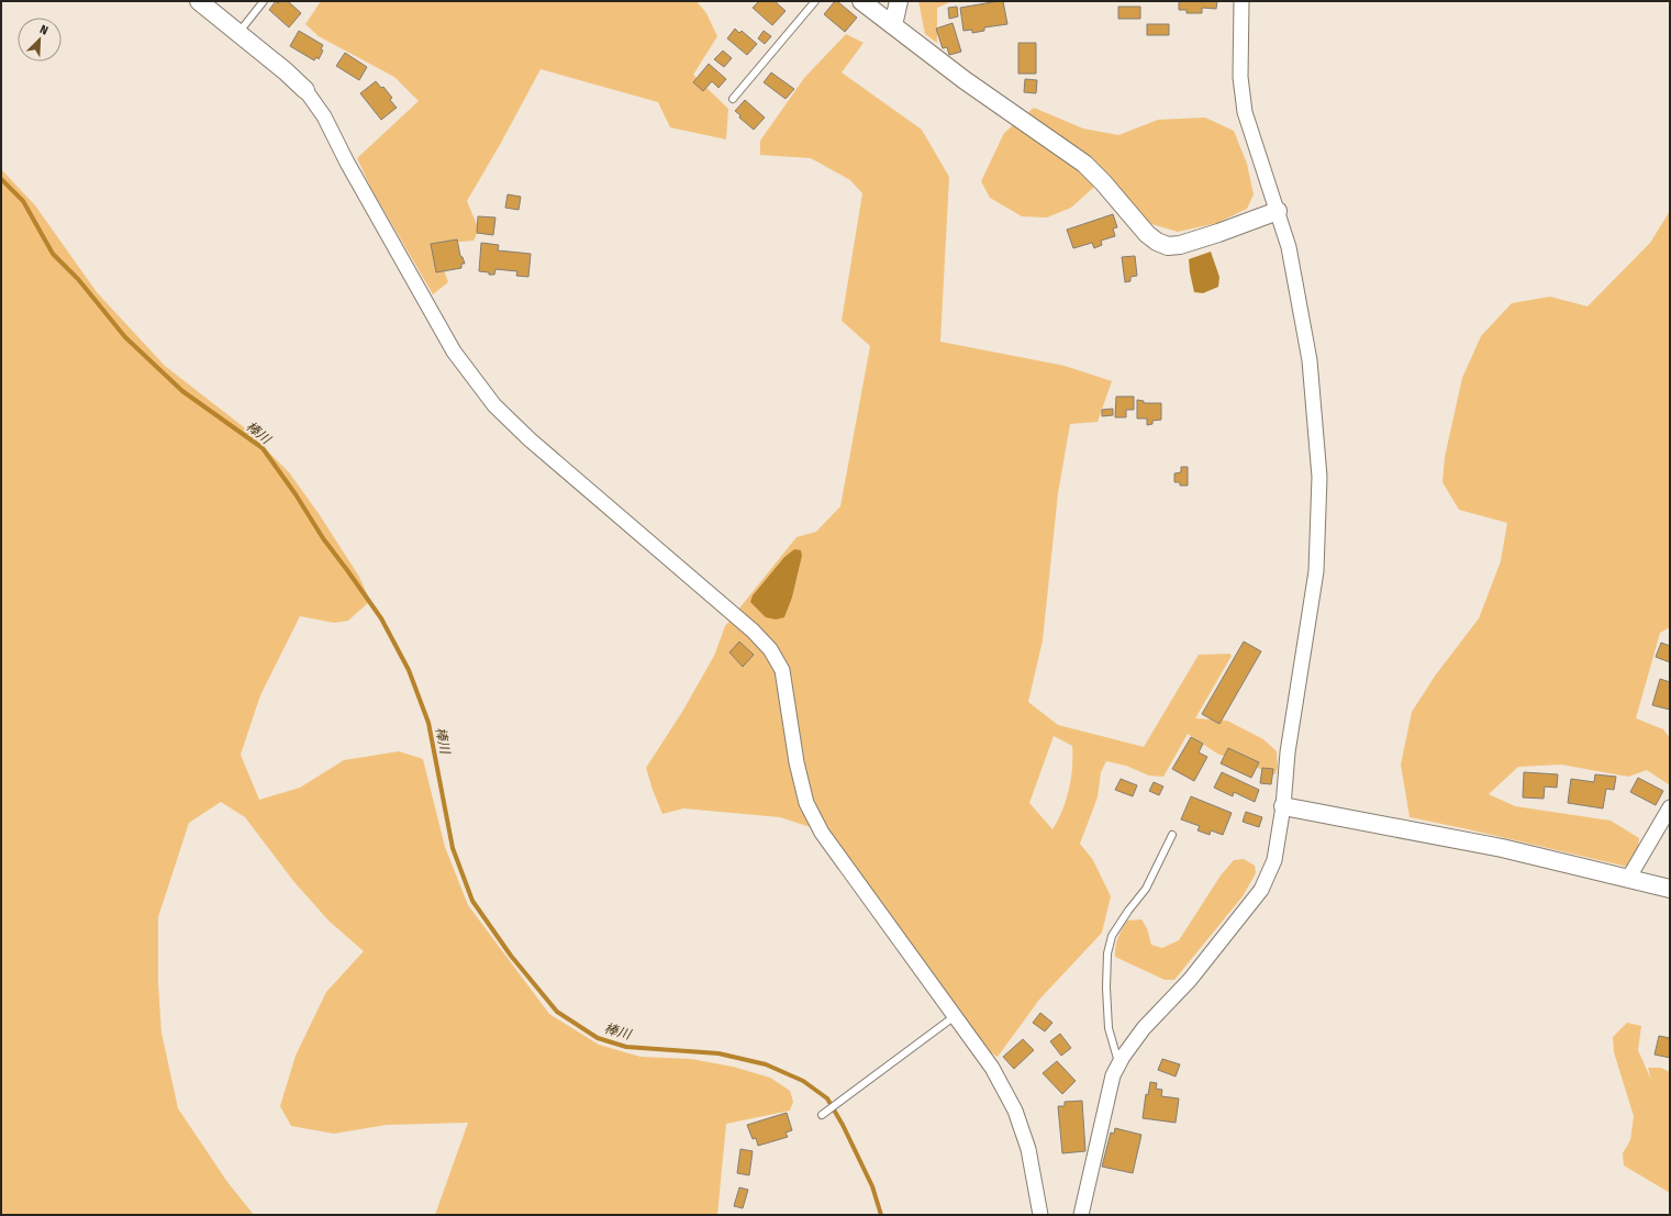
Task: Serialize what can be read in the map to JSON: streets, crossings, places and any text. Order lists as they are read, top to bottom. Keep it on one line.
{"water":["棒川"],"north":"top right"}
